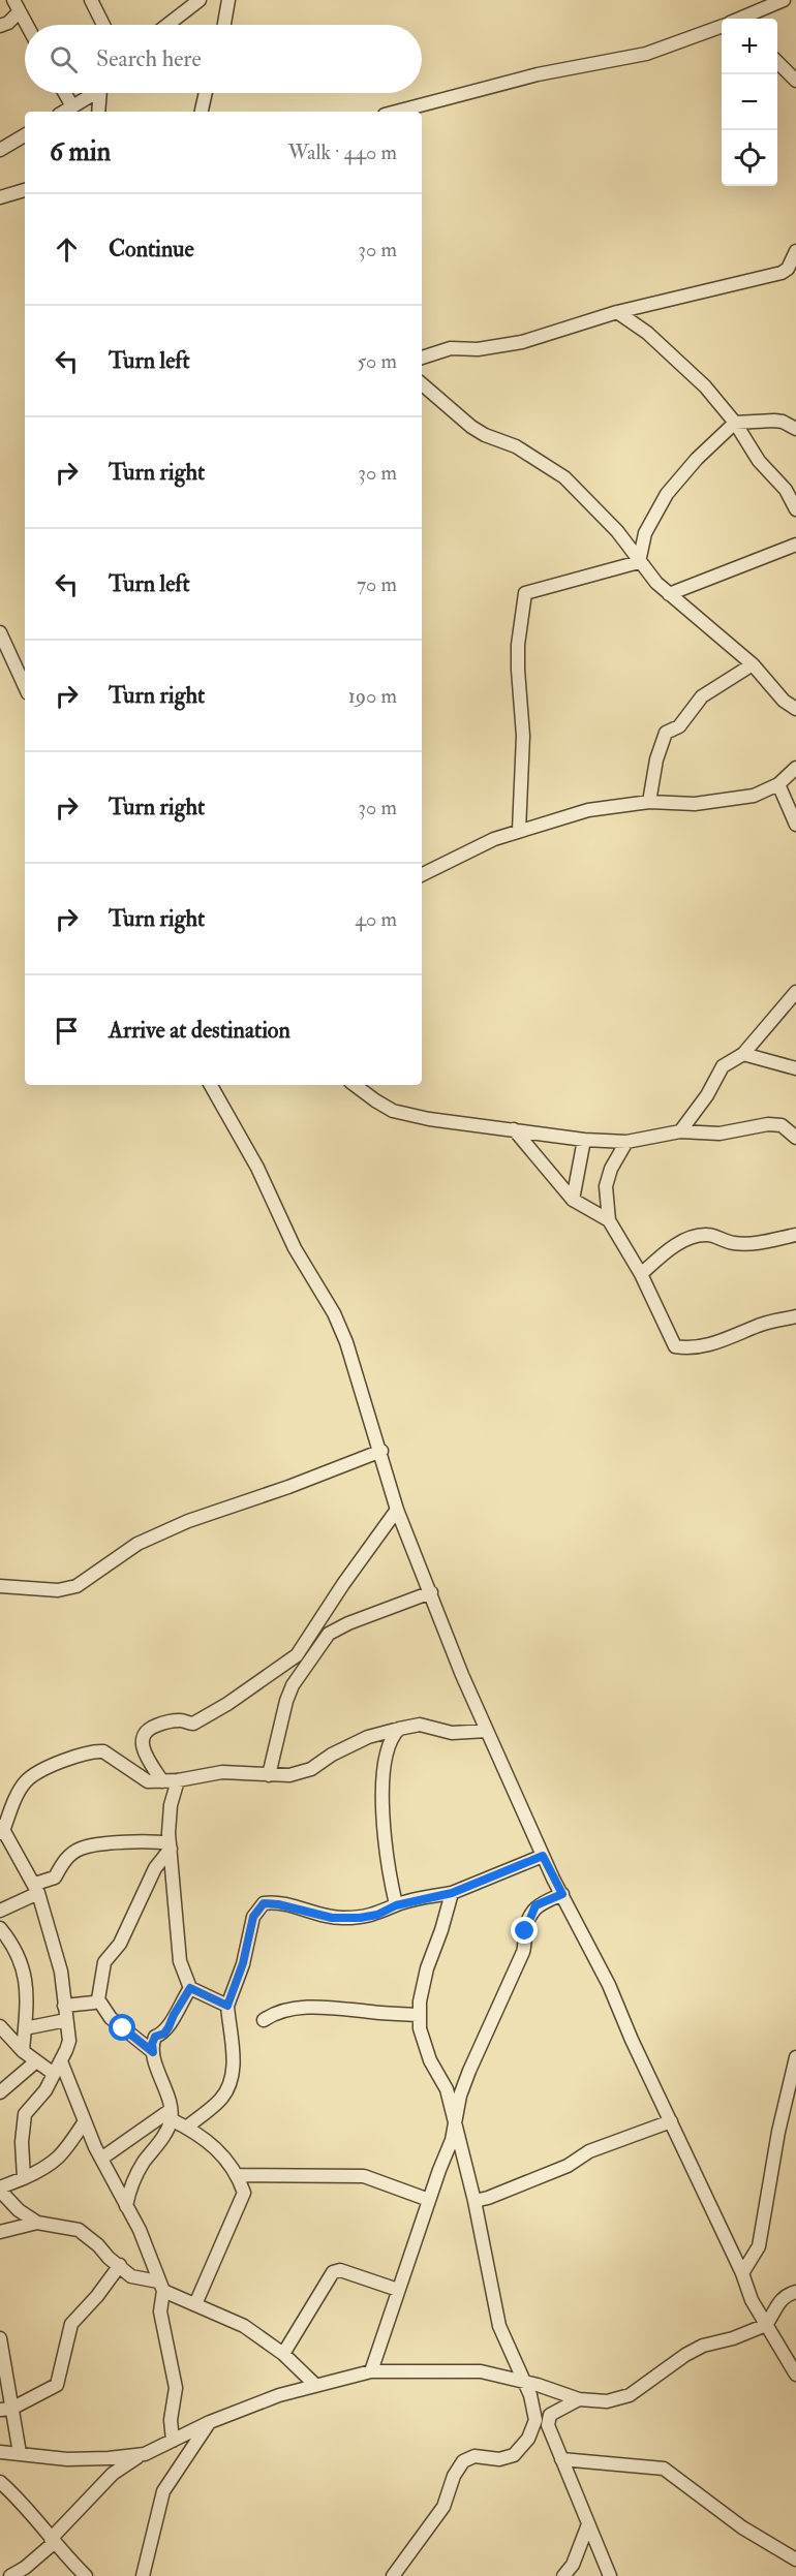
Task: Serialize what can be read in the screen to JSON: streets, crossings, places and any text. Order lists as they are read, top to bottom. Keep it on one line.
{"page":{"map_buttons":["+","−"],"search":"Search here","heading":["6 min","Walk · 440 m"],"list":[["Continue","30 m"],["Turn left","50 m"],["Turn right","30 m"],["Turn left","70 m"],["Turn right","190 m"],["Turn right","30 m"],["Turn right","40 m"],"Arrive at destination"]}}
